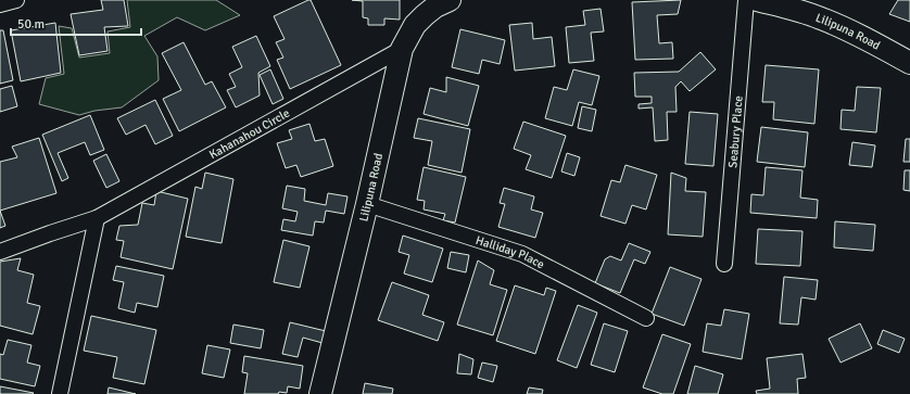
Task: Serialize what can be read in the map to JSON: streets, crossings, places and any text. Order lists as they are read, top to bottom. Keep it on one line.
{"streets":{"street":["Lilipuna Road","Seabury Place","Kahanahou Circle","Halliday Place"]},"crossings":[["Lilipuna Road","Kahanahou Circle"],["Lilipuna Road","Halliday Place"]],"scale_bar":"50 m"}
